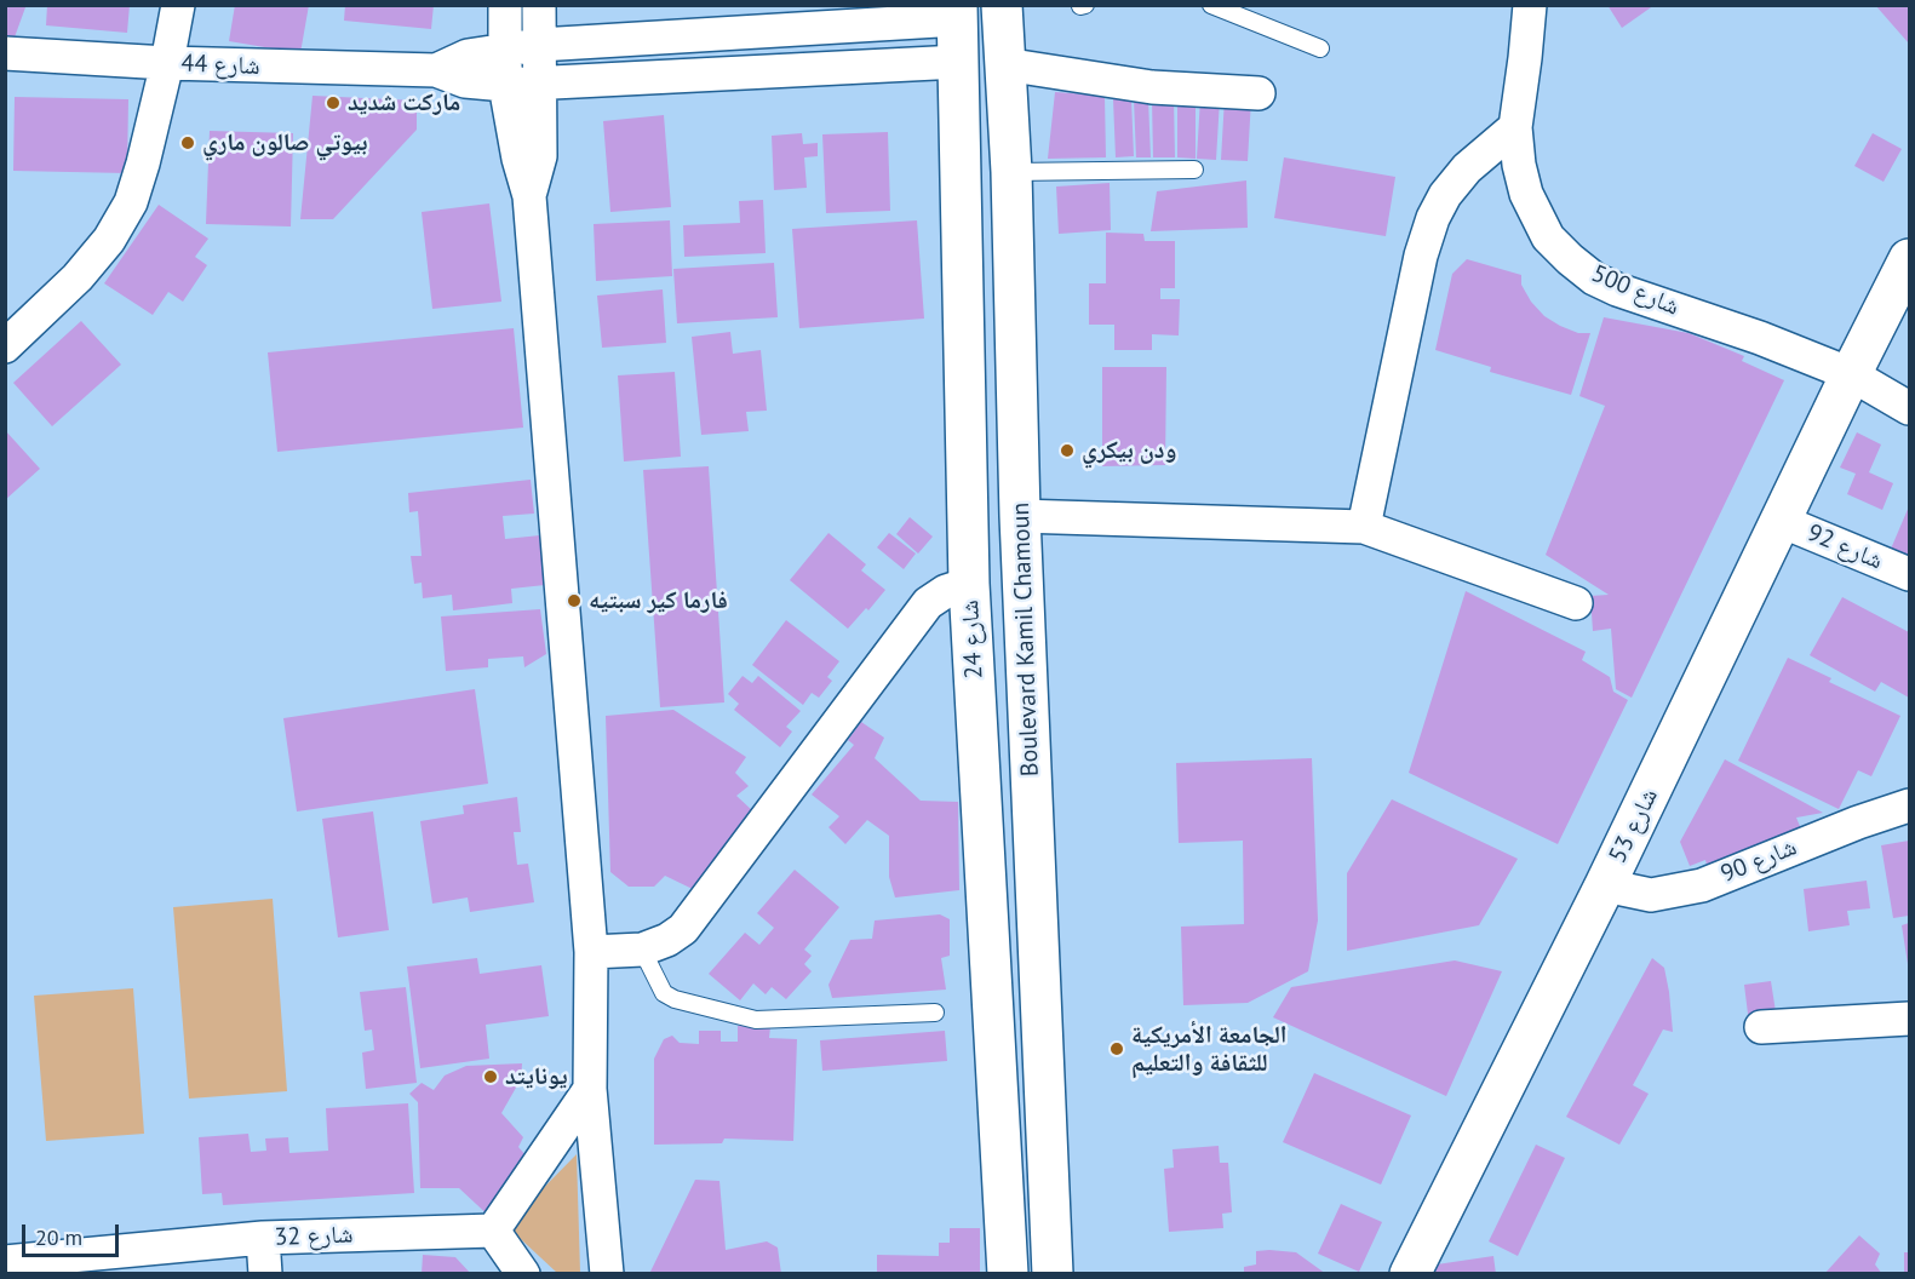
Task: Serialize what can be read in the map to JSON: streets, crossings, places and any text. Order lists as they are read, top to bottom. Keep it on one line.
{"streets":{"main road":["شارع 24","Boulevard Kamil Chamoun","شارع 53"],"street":["شارع 44","شارع 500","شارع 92","شارع 90","شارع 32"]},"crossings":[["شارع 500","شارع 53"],["شارع 92","شارع 53"],["شارع 53","شارع 90"]],"places":["ماركت شديد","بيوتي صالون ماري","ودن بيكري","فارما كير سبتيه","الجامعة الأمريكية للثقافة والتعليم","يونايتد"],"scale_bar":"20 m"}
